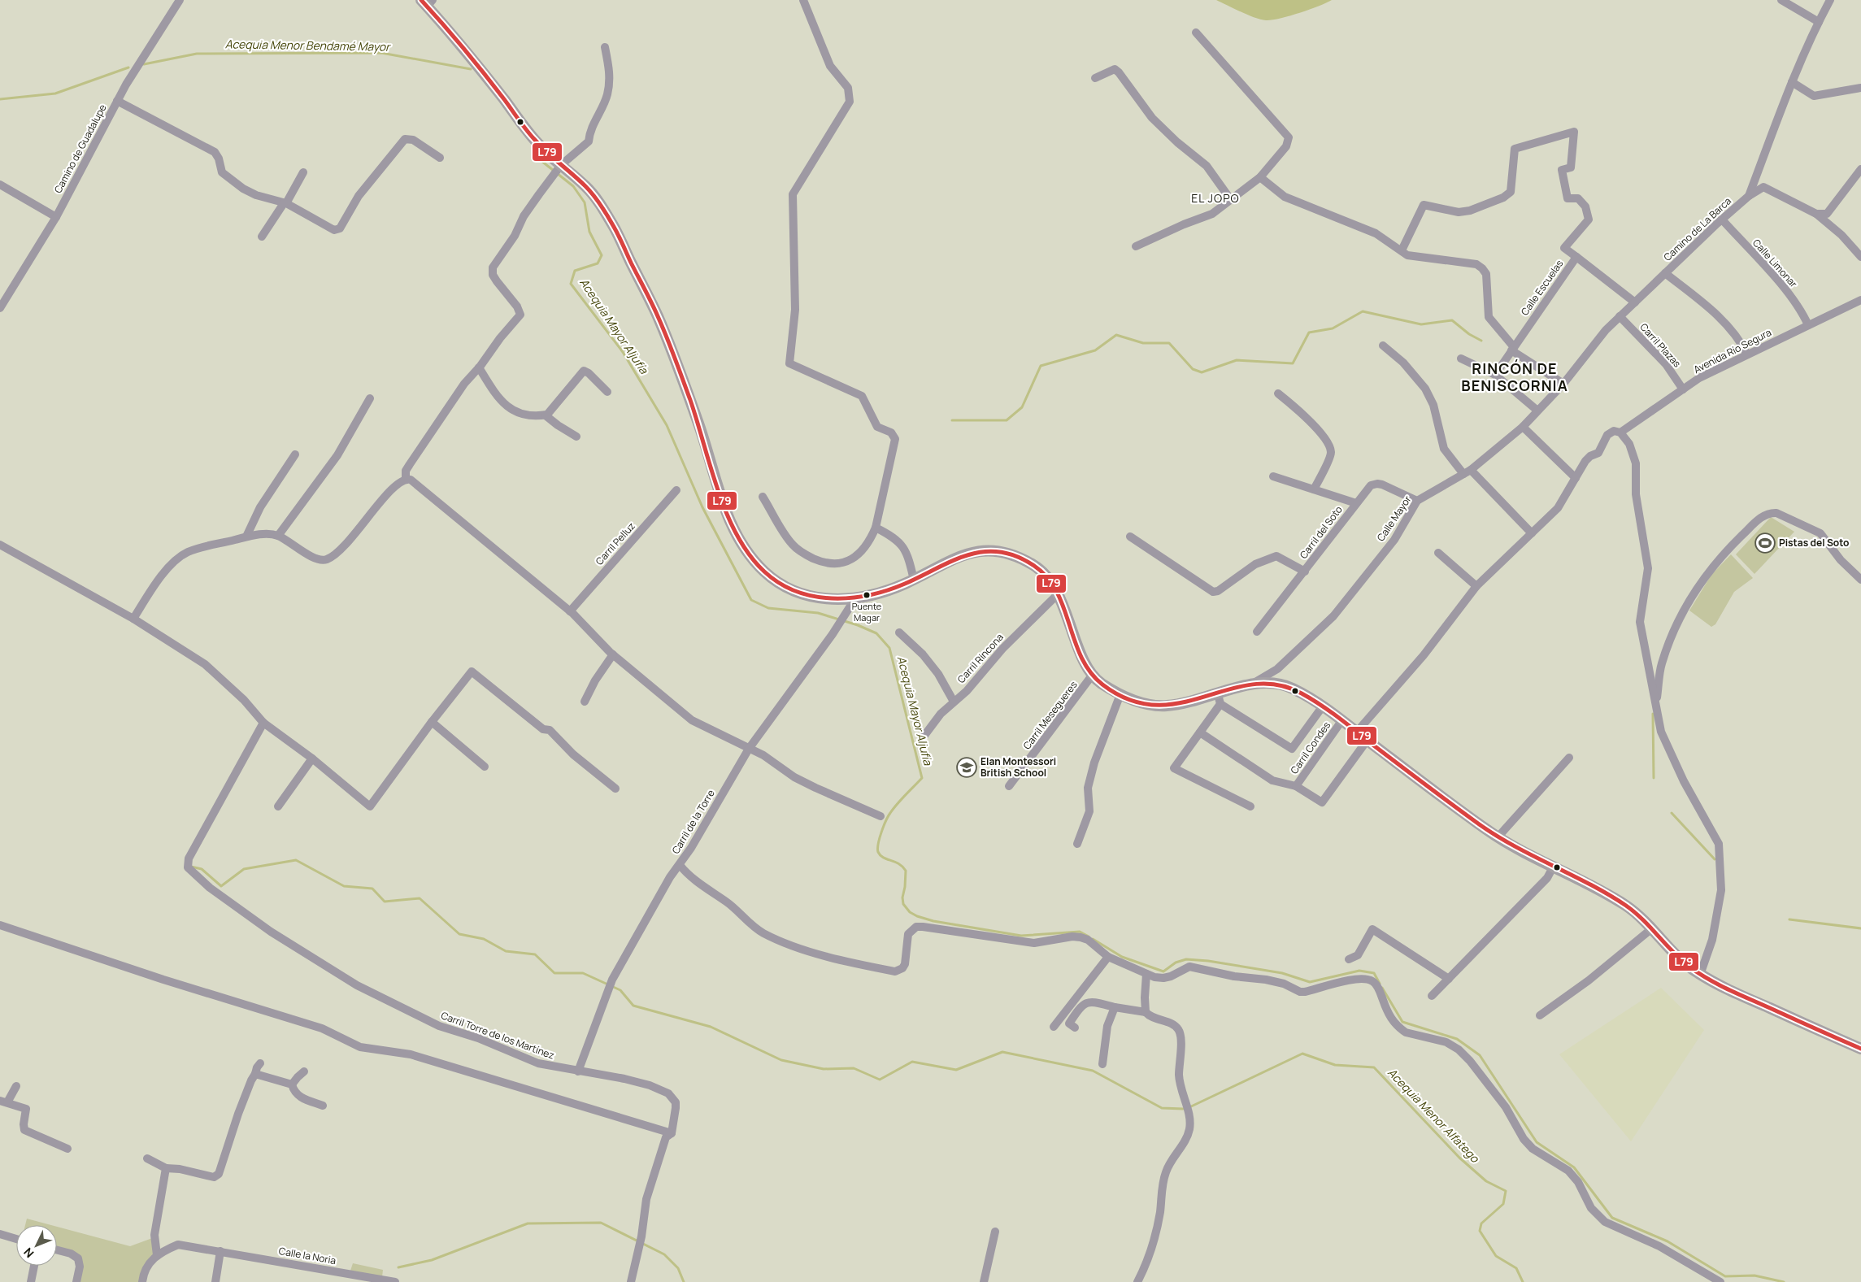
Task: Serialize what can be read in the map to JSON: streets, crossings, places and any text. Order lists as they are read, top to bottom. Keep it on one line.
{"streets":{"street":["Camino de Guadalupe","Camino de La Barca","Calle Limonar","Calle Escuelas","Carril Plazas","Avenida Río Segura","Calle Mayor","Carril del Soto","Carril Pelluz","Carril Rincona","Carril Mesegueres","Carril Condes","Carril de la Torre","Carril Torre de los Martínez","Calle la Noria"]},"crossings":[["Camino de La Barca","Calle Limonar"],["Camino de La Barca","Carril Plazas"],["Camino de La Barca","Calle Mayor"],["Calle Limonar","Avenida Río Segura"],["Carril Plazas","Avenida Río Segura"],["Calle Mayor","Carril del Soto"],["Carril de la Torre","Carril Torre de los Martínez"]],"districts":["EL JOPO","RINCÓN DE BENISCORNIA"],"water":["Acequia Menor Bendamé Mayor","Acequia Mayor Aljufía","Acequia Menor Alfatego"],"places":{"sports":["Pistas del Soto"],"other":["Puente Magar"],"school or university":["Elan Montessori British School"]},"lines":["transit line L79"],"north":"bottom left"}
